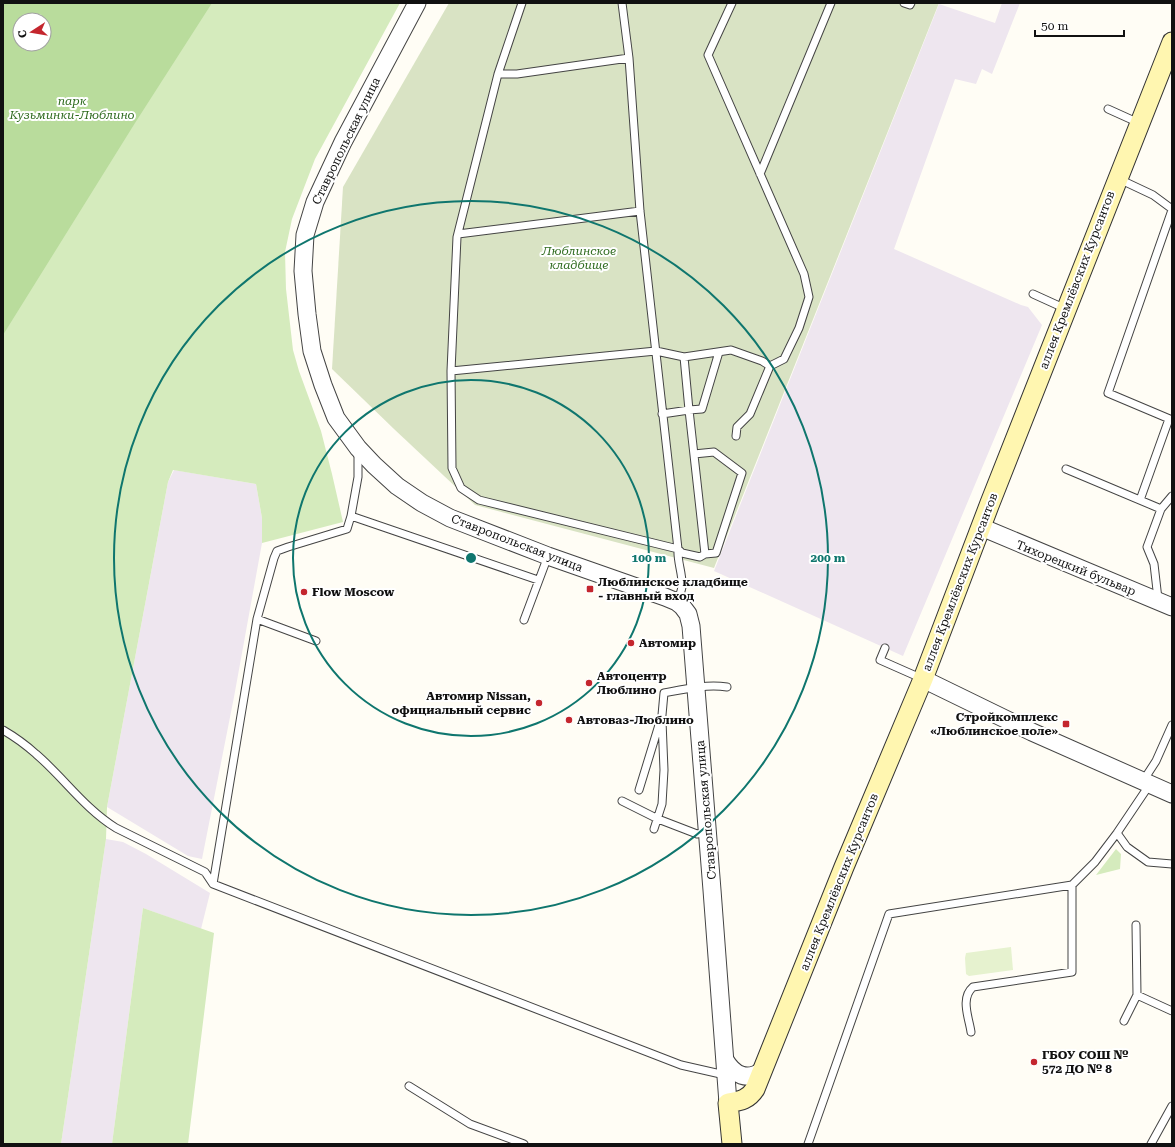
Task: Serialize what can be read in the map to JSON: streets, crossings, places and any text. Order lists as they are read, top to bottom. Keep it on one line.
{"streets":{"main road":["Ставропольская улица","аллея Кремлёвских Курсантов"],"street":["Тихорецкий бульвар"]},"crossings":[["Ставропольская улица","аллея Кремлёвских Курсантов"],["аллея Кремлёвских Курсантов","Тихорецкий бульвар"]],"parks":["парк Кузьминки-Люблино","Люблинское кладбище"],"places":{"transit":["Люблинское кладбище - главный вход","Стройкомплекс «Люблинское поле»"],"other":["Flow Moscow","Автомир","Автоцентр Люблино","Автомир Nissan, официальный сервис","Автоваз-Люблино","ГБОУ СОШ № 572 ДО № 8"]},"scale_bar":"50 m","north":"left","rings":["100 m","200 m"]}
